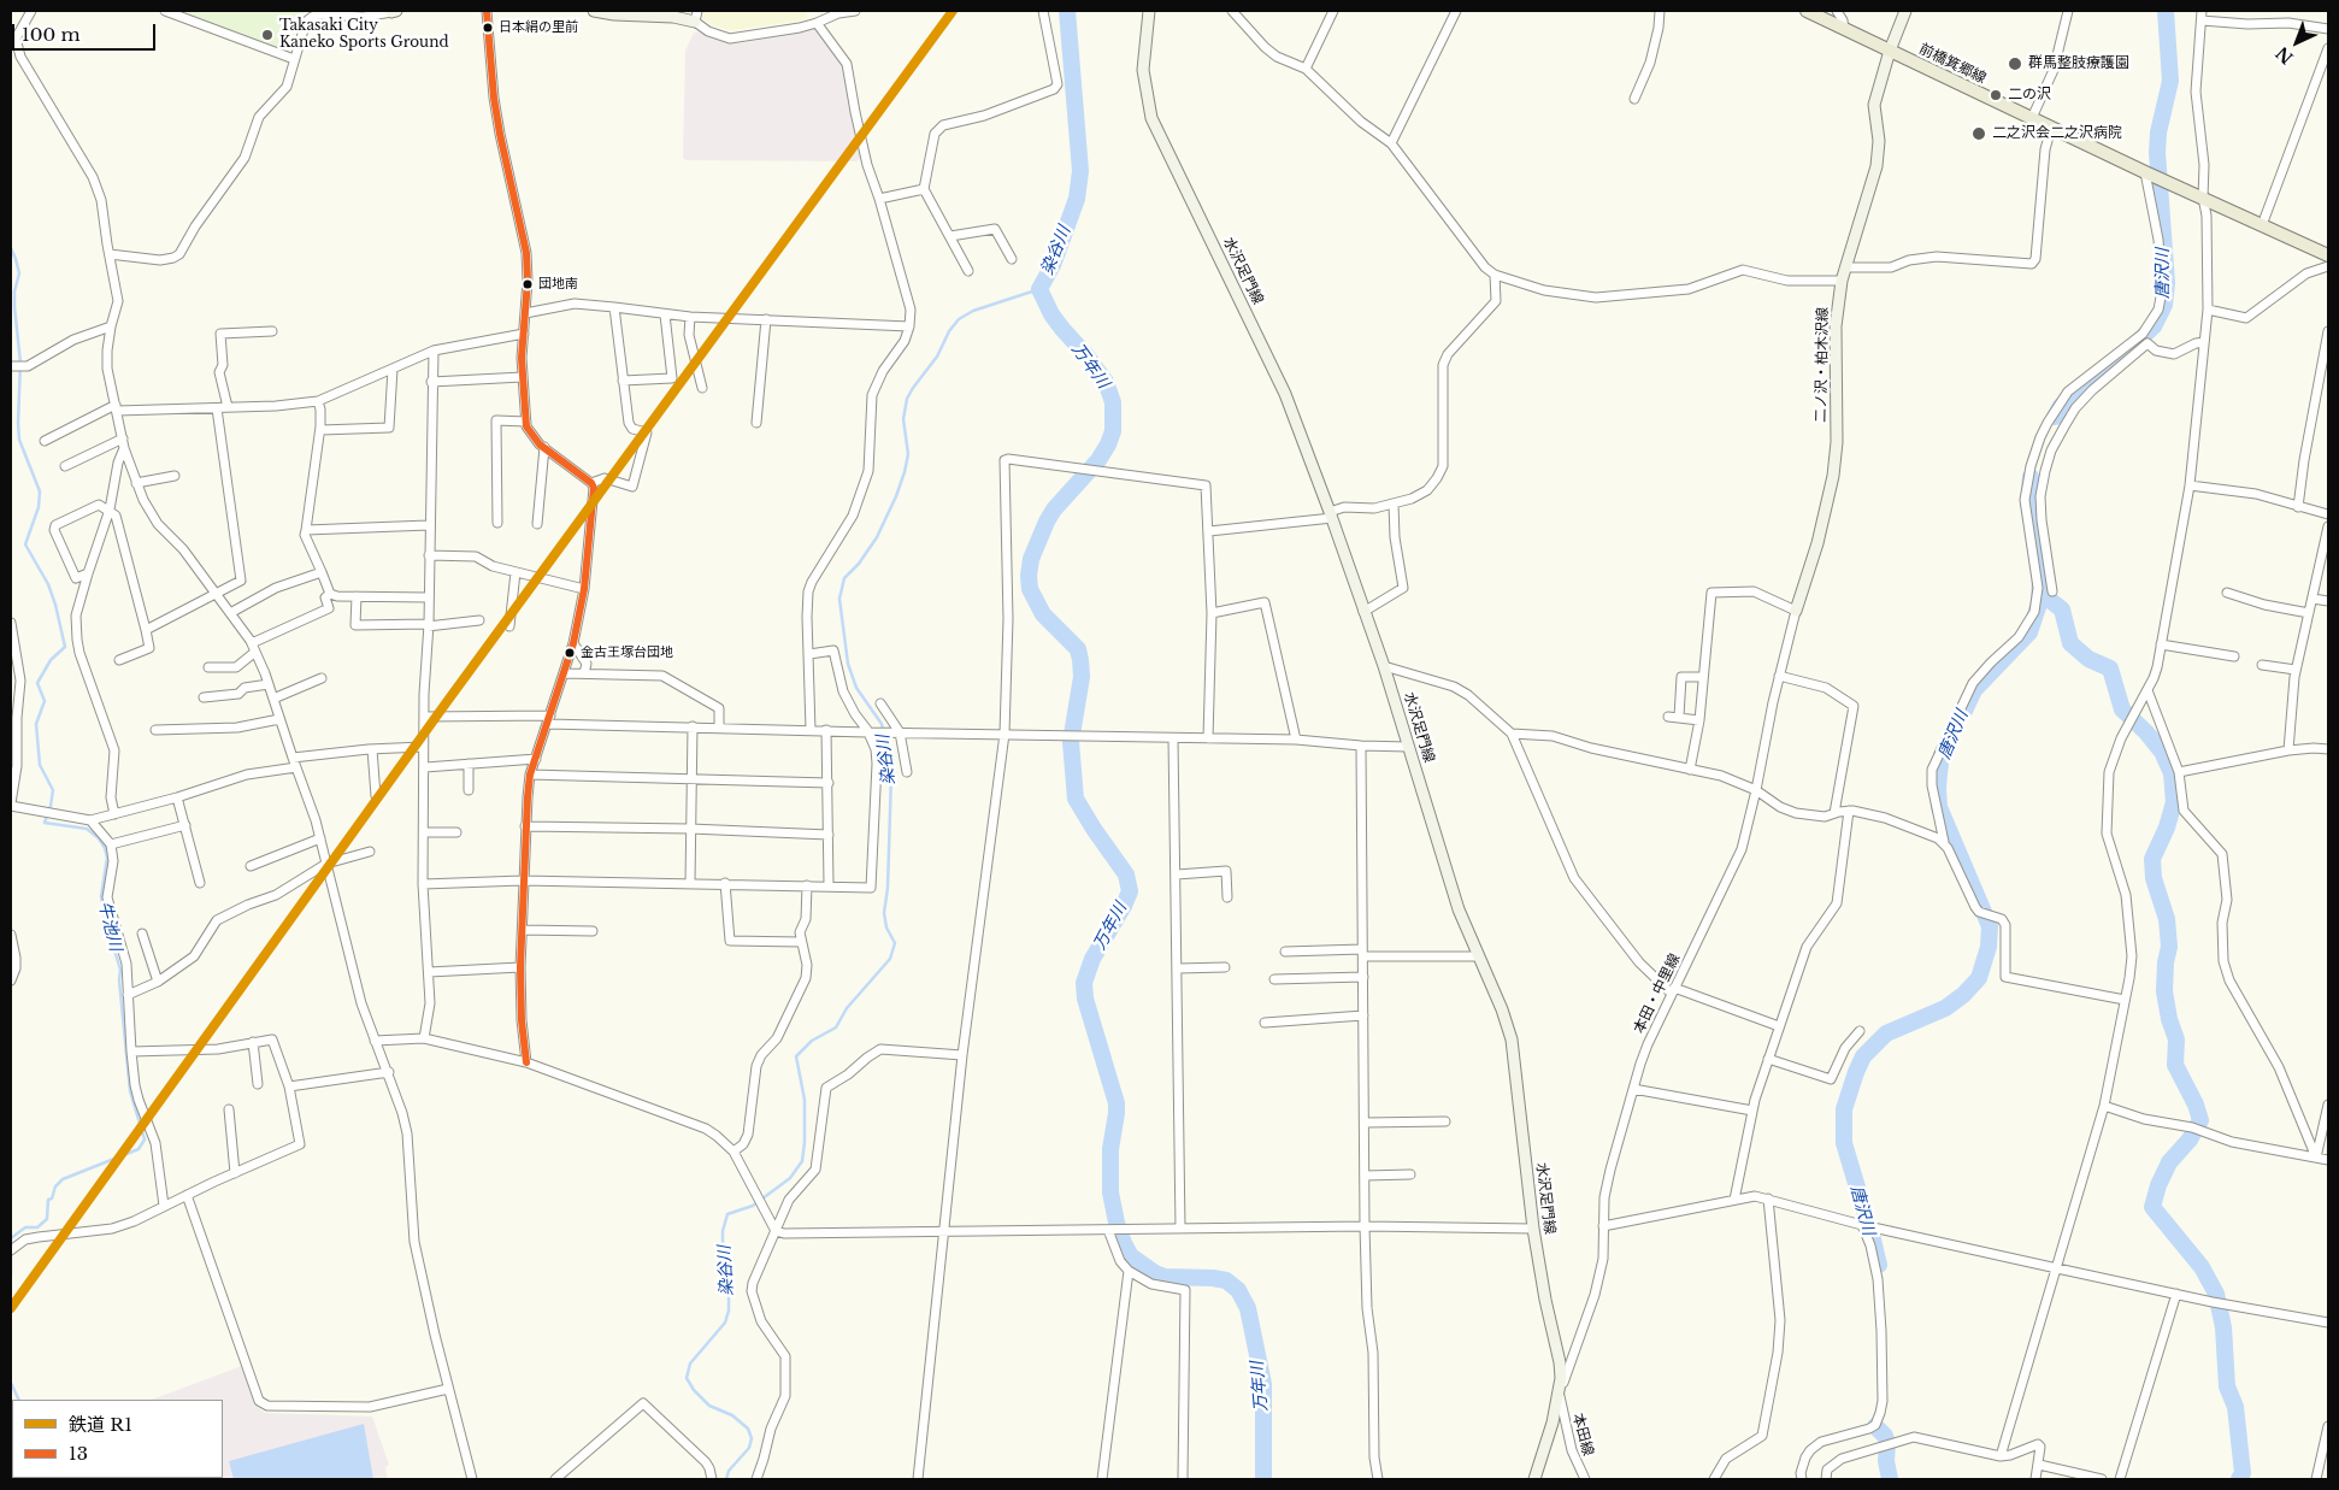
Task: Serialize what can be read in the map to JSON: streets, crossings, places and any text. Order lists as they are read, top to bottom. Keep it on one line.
{"streets":{"main road":["前橋箕郷線","水沢足門線","二ノ沢・柏木沢線"],"street":["本田・中里線","本田線"]},"crossings":[["前橋箕郷線","二ノ沢・柏木沢線"],["水沢足門線","本田・中里線"],["水沢足門線","本田線"],["二ノ沢・柏木沢線","本田・中里線"],["本田・中里線","本田線"]],"water":["染谷川","唐沢川","万年川","牛池川"],"places":["日本絹の里前","Takasaki City Kaneko Sports Ground","群馬整肢療護園","二の沢","二之沢会二之沢病院","団地南","金古王塚台団地"],"lines":["rail line R1","transit line 13"],"legend":["鉄道 R1","13"],"scale_bar":"100 m","north":"bottom left"}
